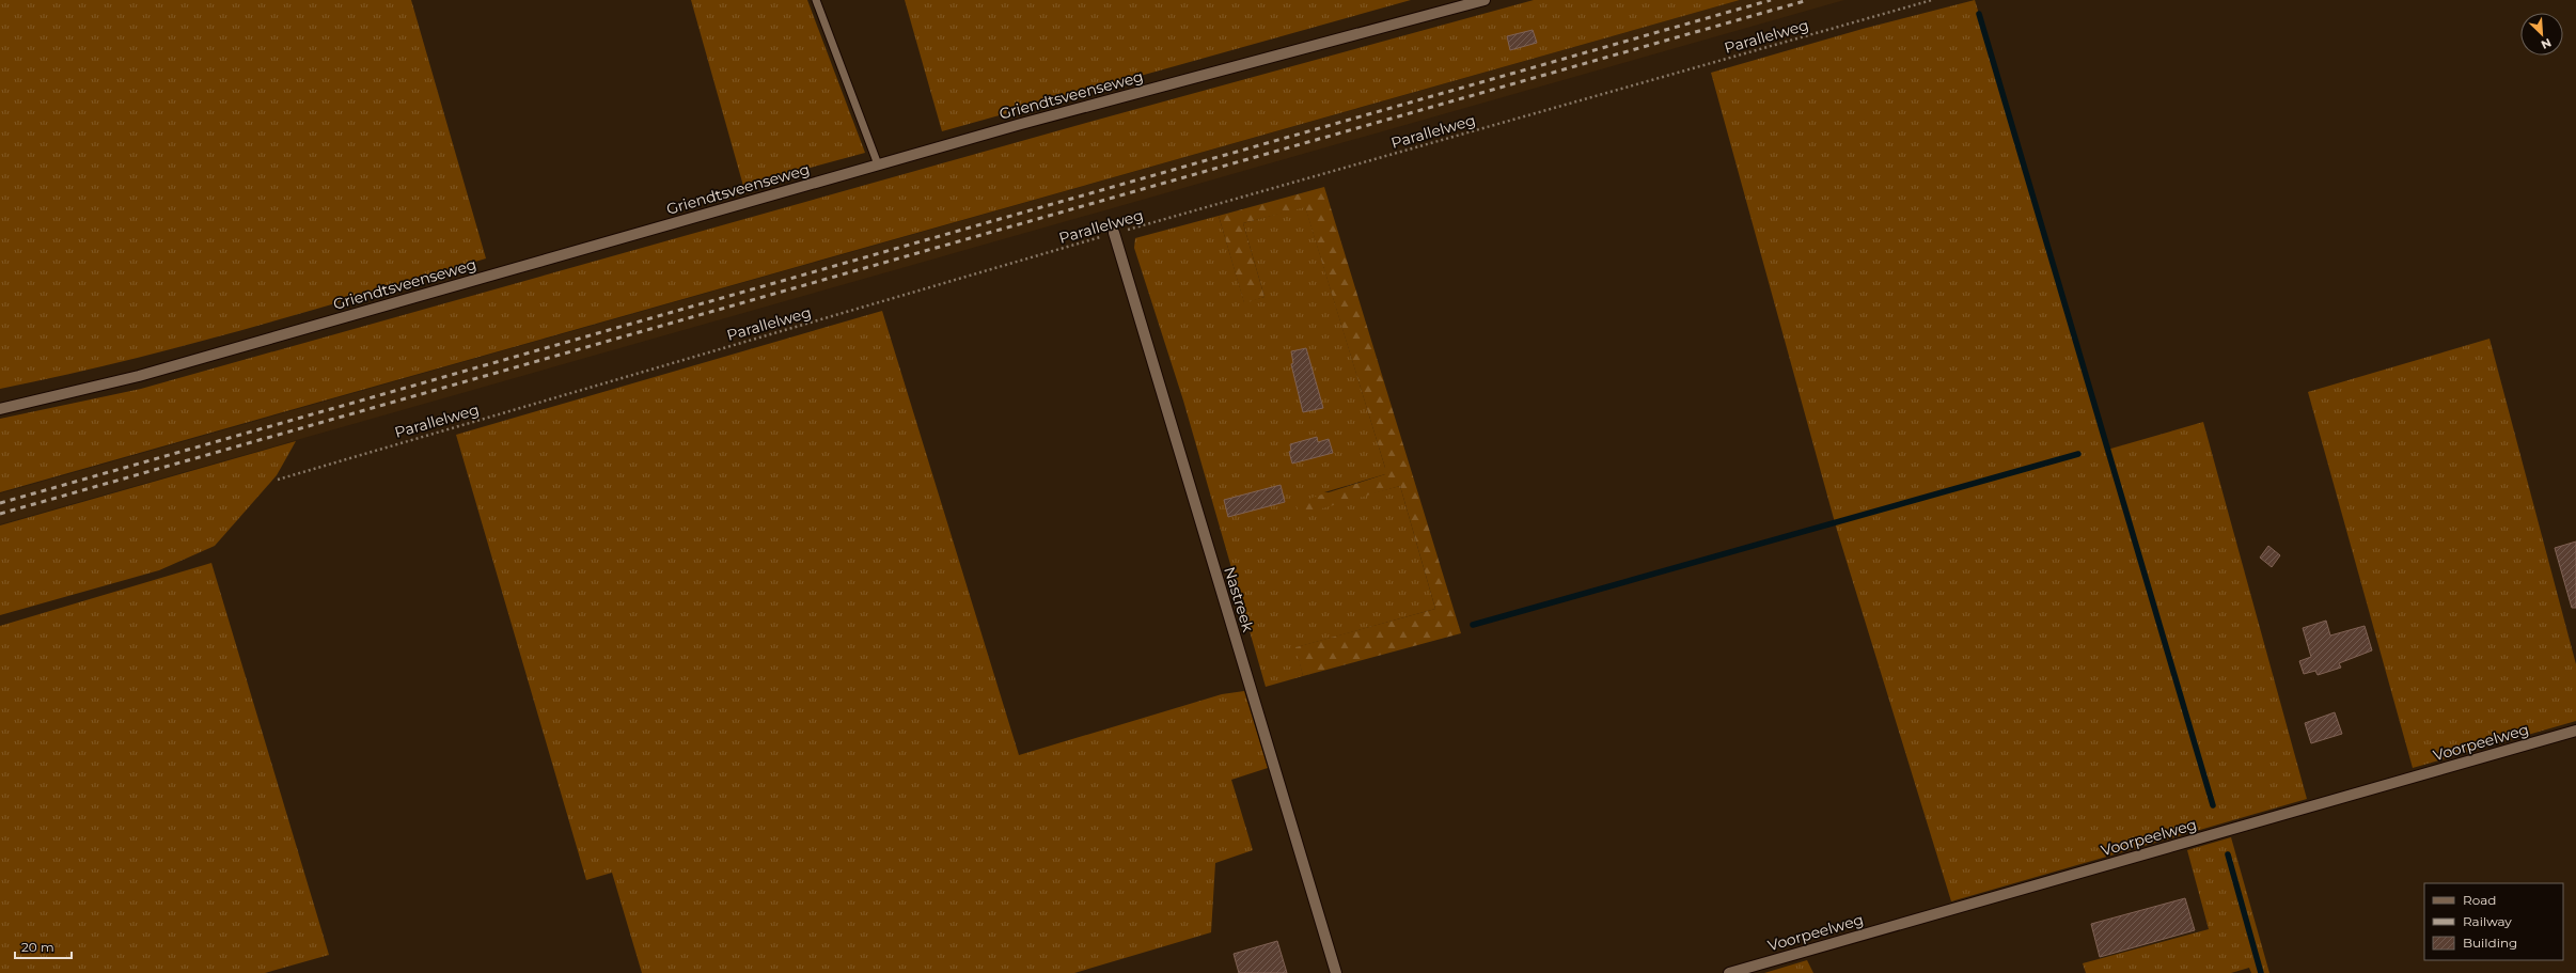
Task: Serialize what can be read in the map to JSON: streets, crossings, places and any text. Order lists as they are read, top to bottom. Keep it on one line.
{"streets":{"street":["Griendtsveenseweg","Nastreek","Voorpeelweg"],"path":["Parallelweg"]},"crossings":[["Parallelweg","Nastreek"]],"legend":["Road","Railway","Building"],"scale_bar":"20 m","north":"bottom right"}
